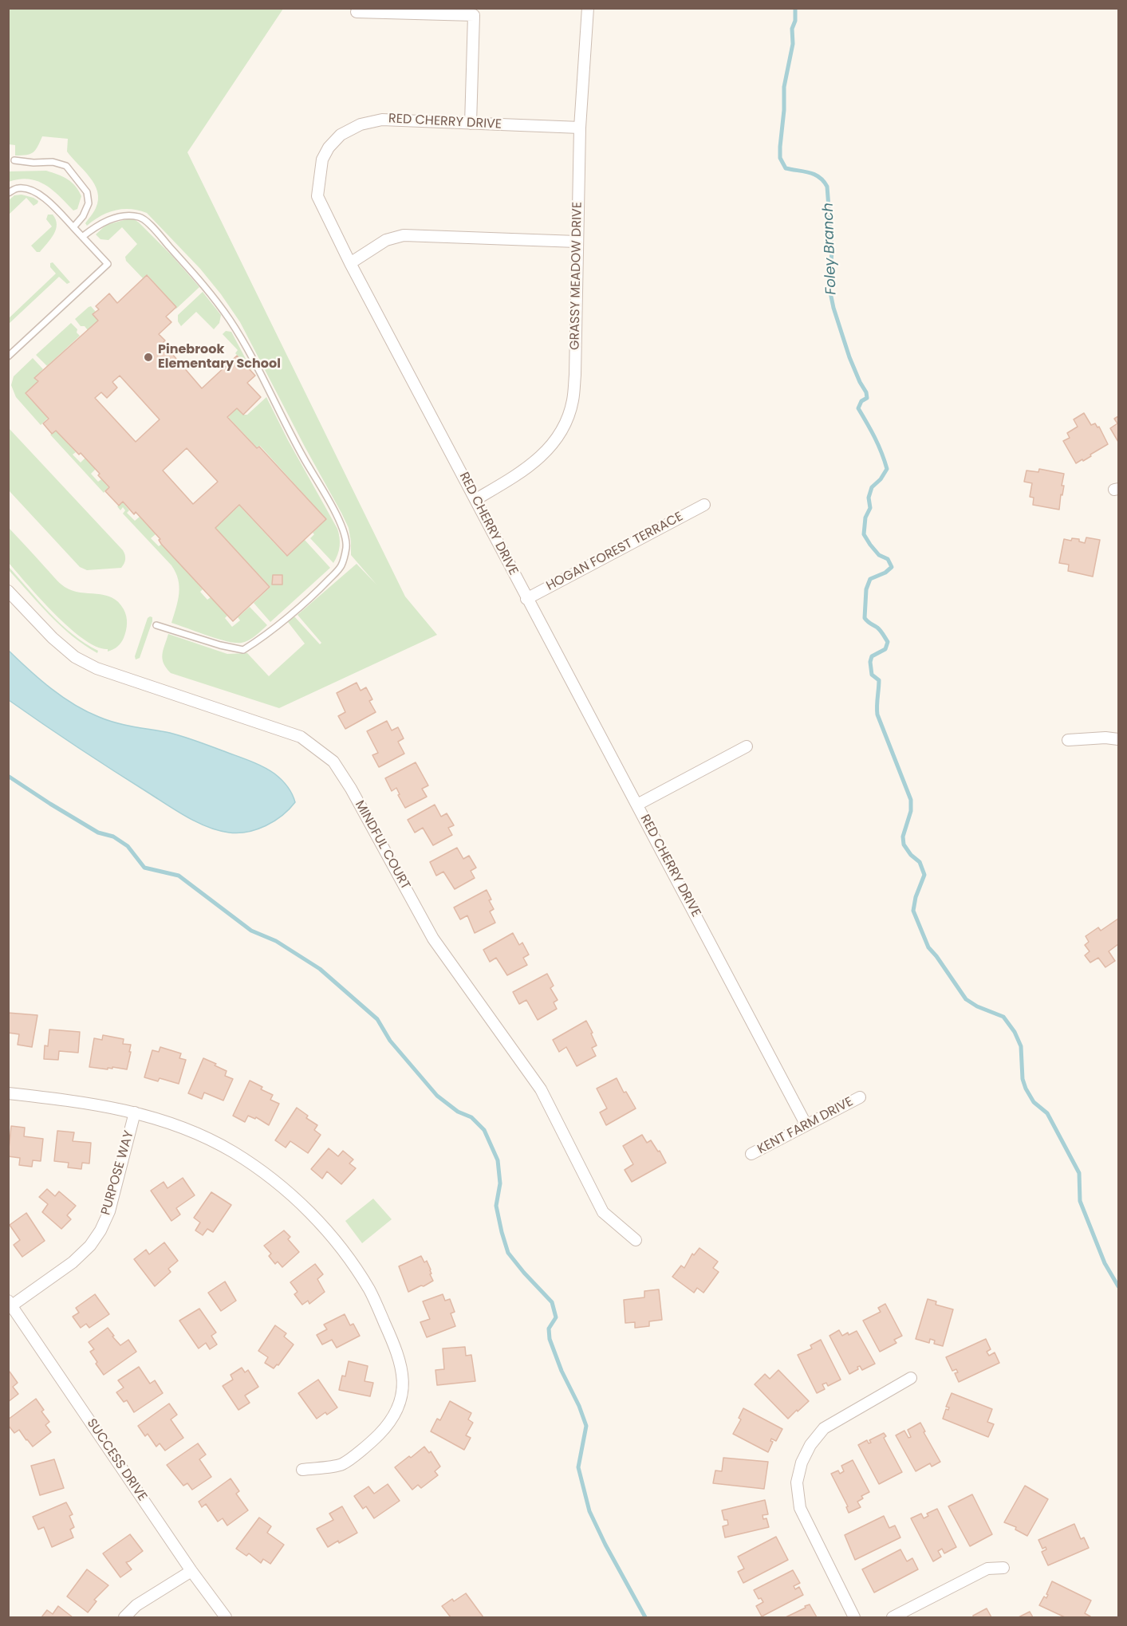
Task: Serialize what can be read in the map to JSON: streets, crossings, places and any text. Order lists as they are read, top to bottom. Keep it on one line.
{"streets":{"street":["RED CHERRY DRIVE","GRASSY MEADOW DRIVE","HOGAN FOREST TERRACE","MINDFUL COURT","KENT FARM DRIVE","PURPOSE WAY","SUCCESS DRIVE"]},"crossings":[["RED CHERRY DRIVE","GRASSY MEADOW DRIVE"],["RED CHERRY DRIVE","HOGAN FOREST TERRACE"],["RED CHERRY DRIVE","KENT FARM DRIVE"],["PURPOSE WAY","SUCCESS DRIVE"]],"water":["Foley Branch"],"places":["Pinebrook Elementary School"]}
